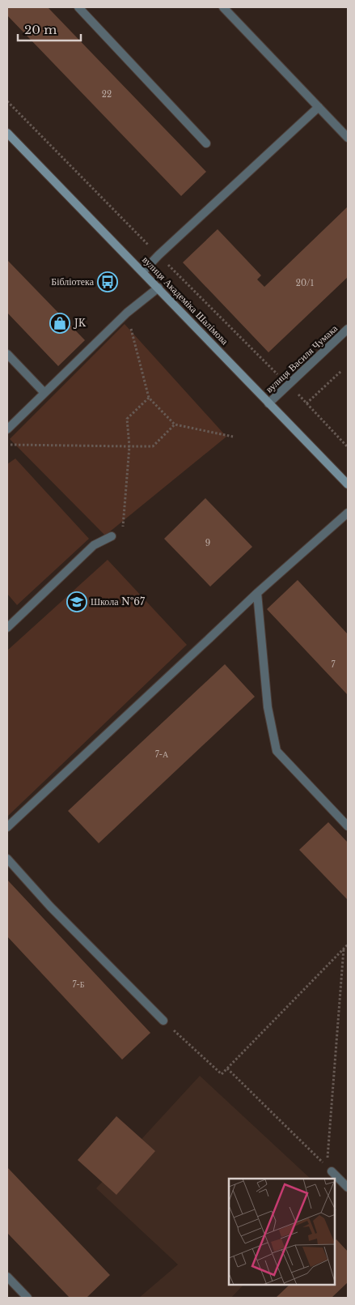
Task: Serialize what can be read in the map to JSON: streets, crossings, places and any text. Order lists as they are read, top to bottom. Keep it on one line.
{"streets":{"street":["вулиця Академіка Шалімова","вулиця Василя Чумака"]},"crossings":[["вулиця Академіка Шалімова","вулиця Василя Чумака"]],"places":{"bus stop":["Бібліотека"],"shop":["JK"],"school or university":["Школа №67"]},"house_numbers":["22","20/1","9","7","7-А","7-Б"],"scale_bar":"20 m"}
